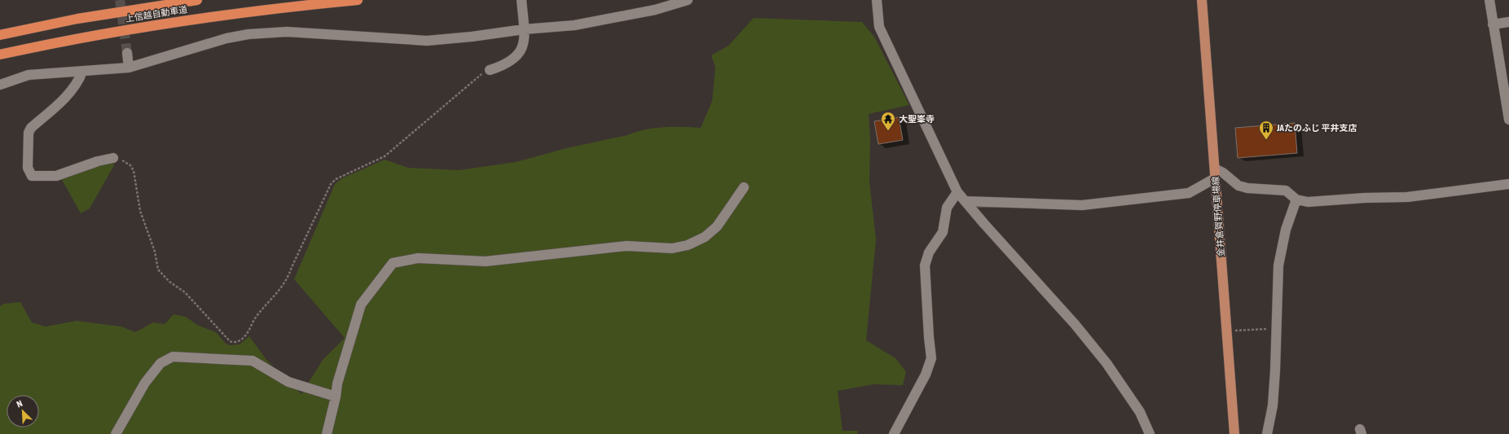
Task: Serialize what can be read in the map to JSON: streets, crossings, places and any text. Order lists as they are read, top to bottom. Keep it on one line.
{"streets":{"highway":["上信越自動車道"],"main road":["金井倉賀野停車場線"]},"places":{"temple":["大聖峯寺"],"building":["JAたのふじ 平井支店"]},"north":"top left"}
